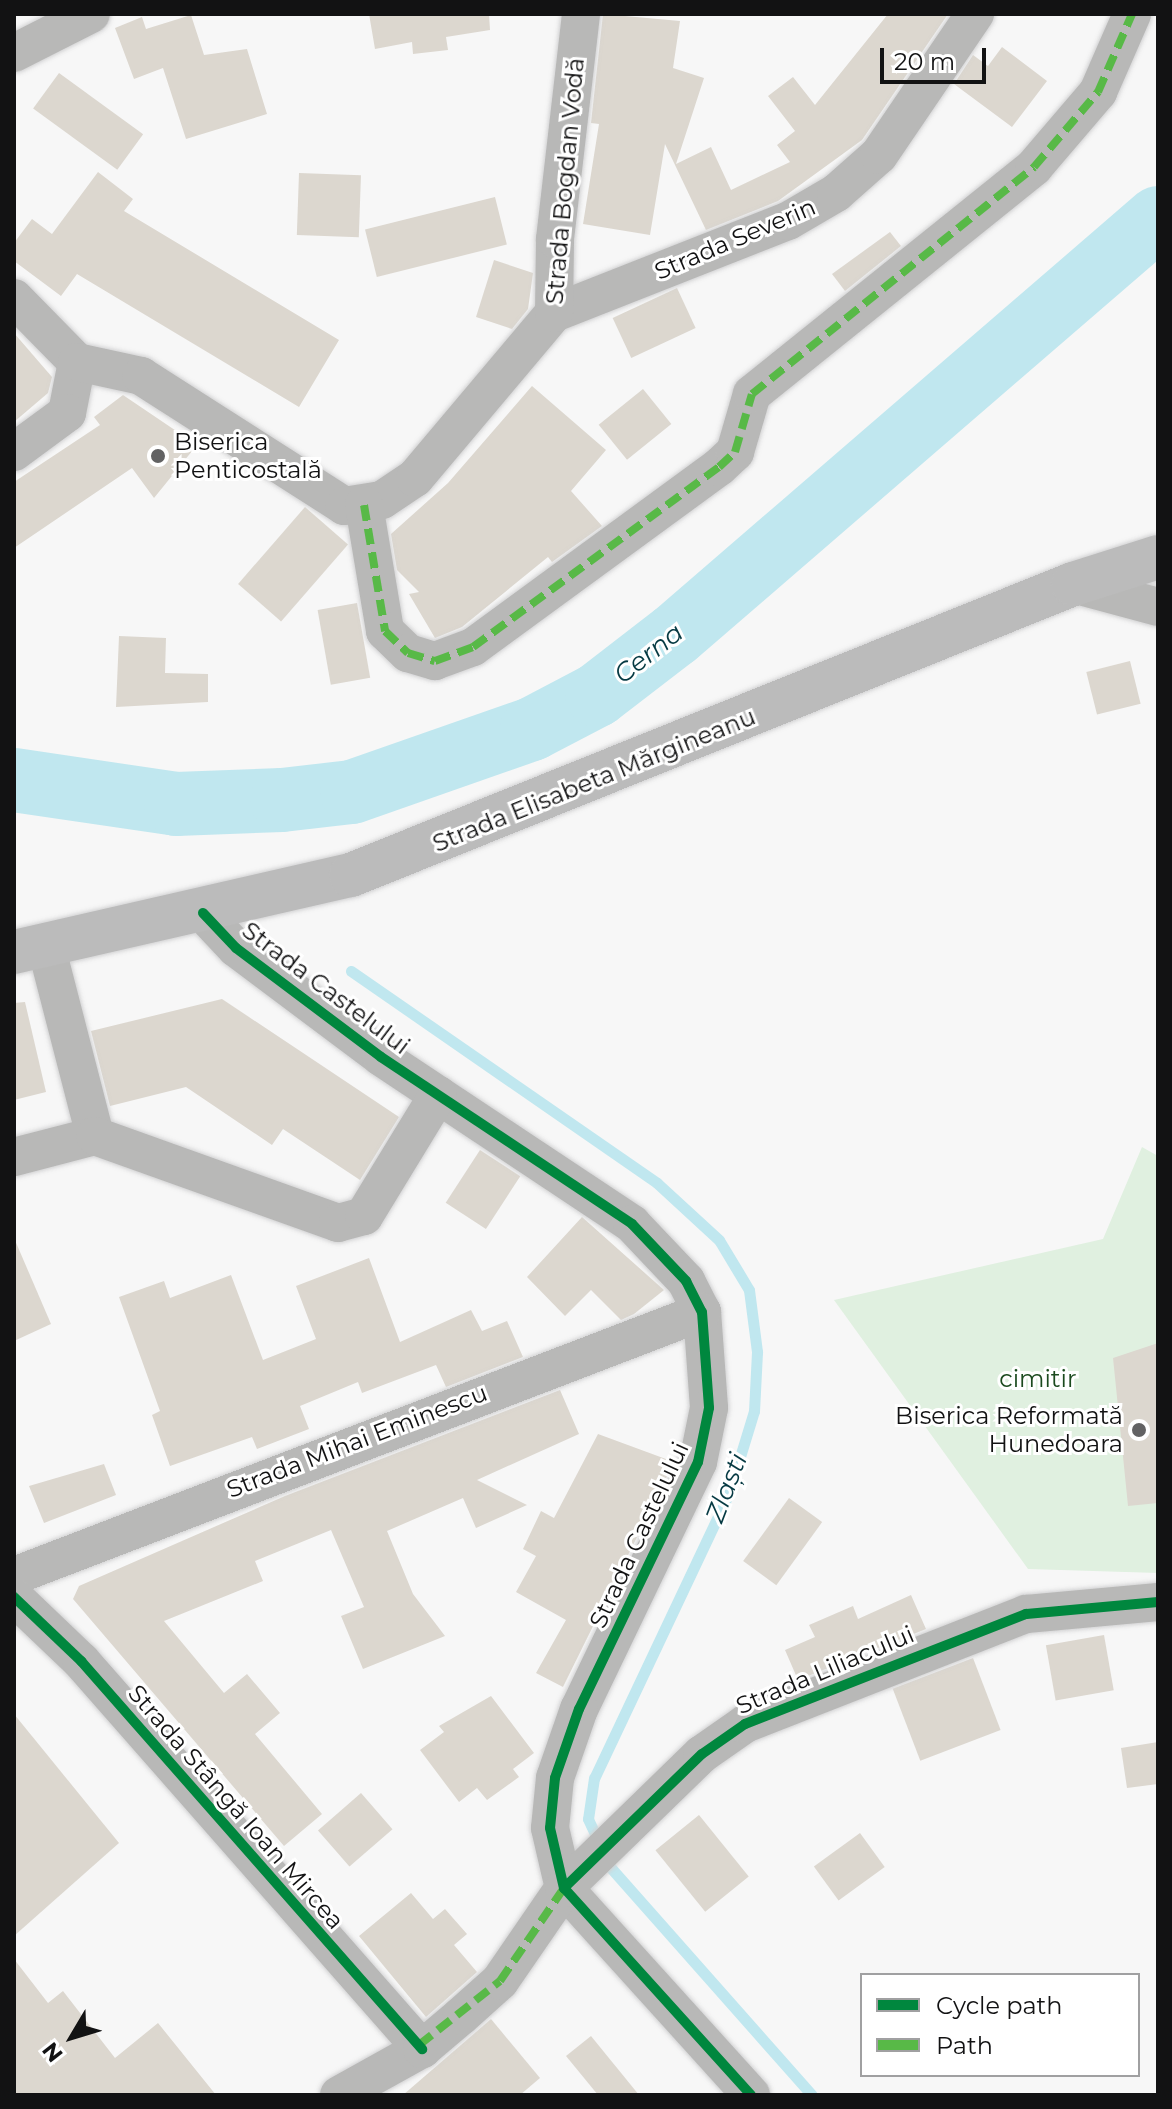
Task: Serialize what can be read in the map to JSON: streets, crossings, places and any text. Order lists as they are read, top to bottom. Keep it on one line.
{"streets":{"main road":["Strada Elisabeta Mărgineanu"],"street":["Strada Bogdan Vodă","Strada Severin","Strada Castelului","Strada Mihai Eminescu","Strada Liliacului","Strada Stângă Ioan Mircea"]},"crossings":[["Strada Bogdan Vodă","Strada Severin"],["Strada Elisabeta Mărgineanu","Strada Castelului"],["Strada Castelului","Strada Mihai Eminescu"],["Strada Castelului","Strada Liliacului"],["Strada Liliacului","Strada Stângă Ioan Mircea"]],"water":["Cerna","Zlaști"],"parks":["cimitir"],"places":["Biserica Penticostală","Biserica Reformată Hunedoara"],"legend":["Cycle path","Path"],"scale_bar":"20 m","north":"bottom left"}
